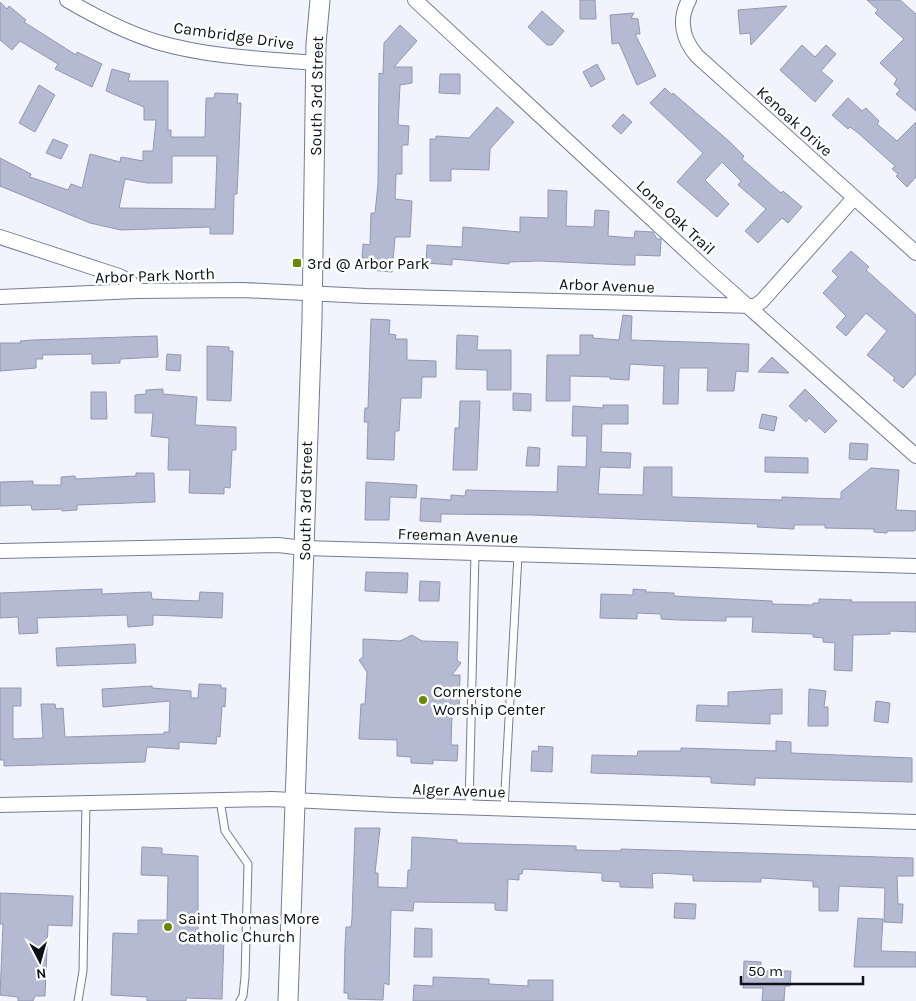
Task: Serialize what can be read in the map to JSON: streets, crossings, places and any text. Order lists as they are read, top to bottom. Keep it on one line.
{"streets":{"street":["Cambridge Drive","South 3rd Street","Kenoak Drive","Lone Oak Trail","Arbor Park North","Arbor Avenue","Freeman Avenue","Alger Avenue"]},"crossings":[["Cambridge Drive","South 3rd Street"],["South 3rd Street","Arbor Park North"],["South 3rd Street","Arbor Avenue"],["South 3rd Street","Freeman Avenue"],["South 3rd Street","Alger Avenue"],["Lone Oak Trail","Arbor Avenue"],["Arbor Park North","Arbor Avenue"]],"places":{"transit":["3rd @ Arbor Park"],"other":["Cornerstone Worship Center","Saint Thomas More Catholic Church"]},"scale_bar":"50 m","north":"bottom"}
